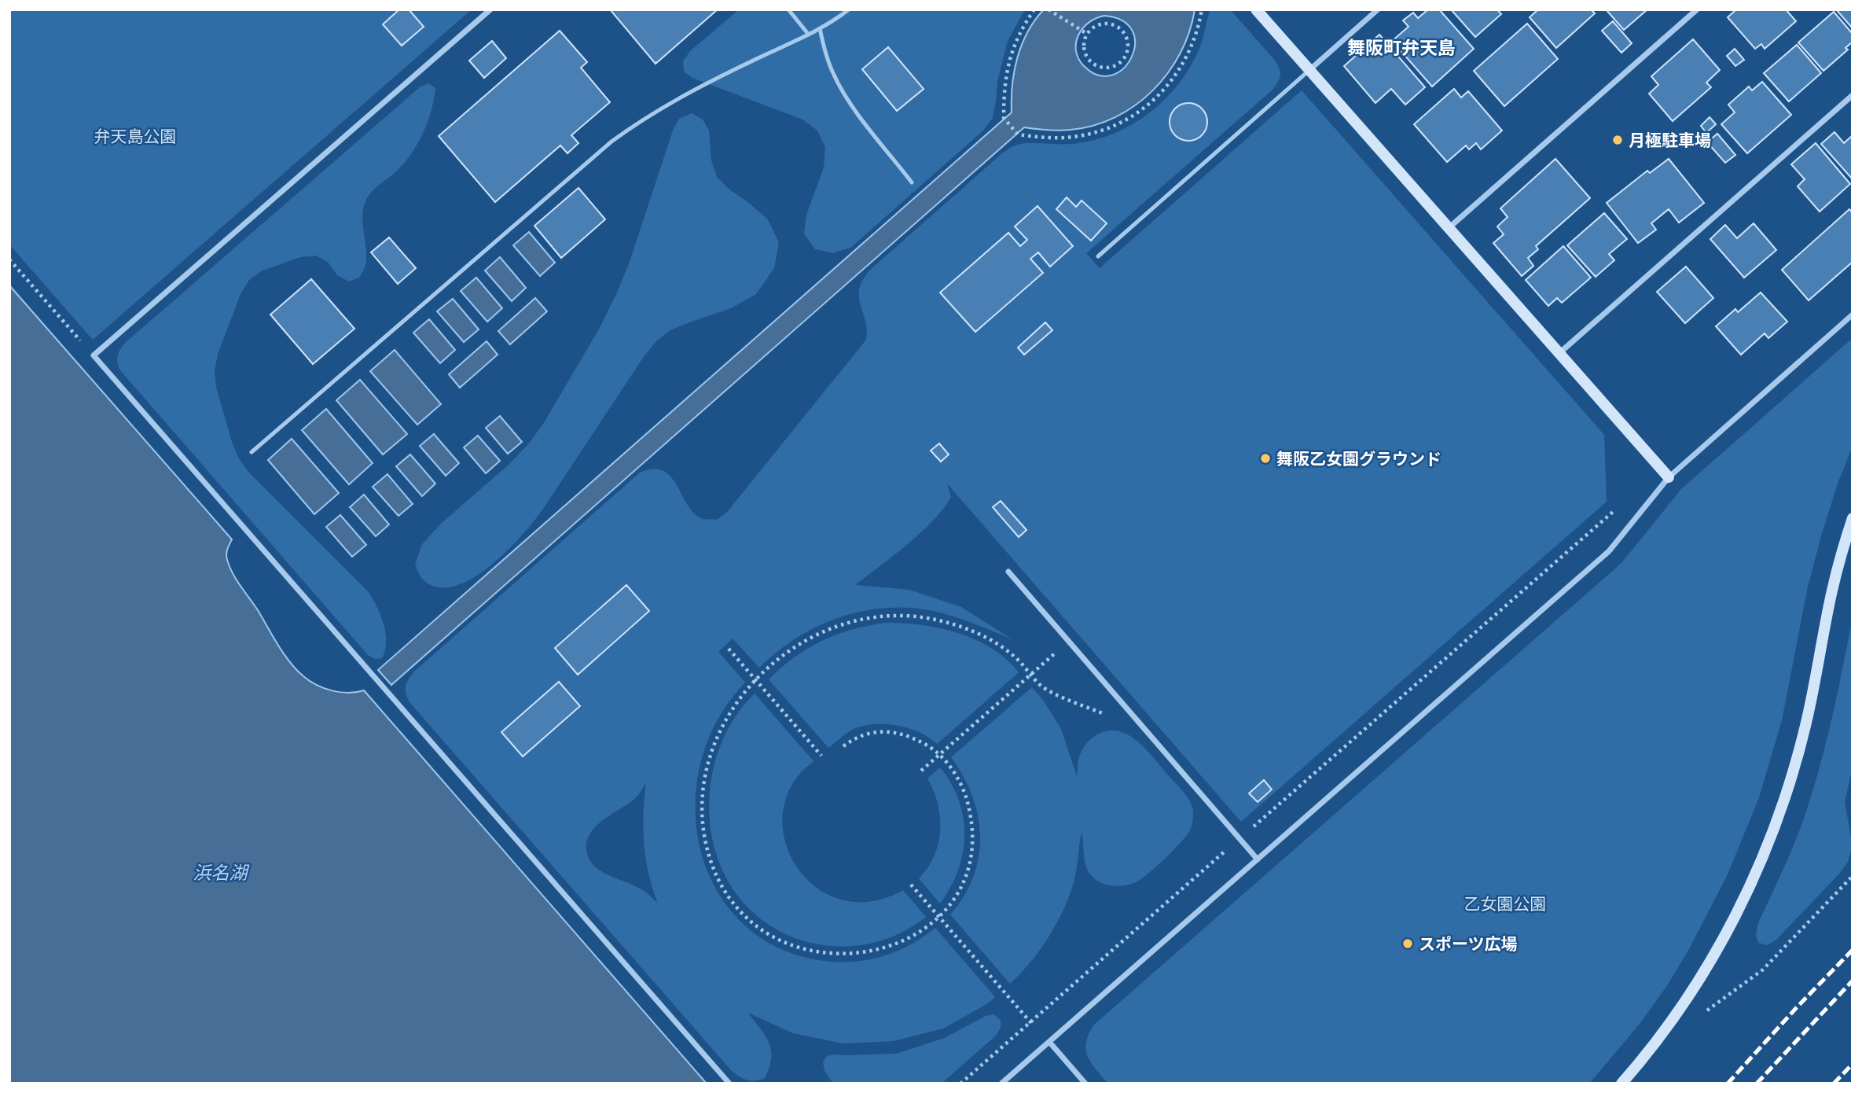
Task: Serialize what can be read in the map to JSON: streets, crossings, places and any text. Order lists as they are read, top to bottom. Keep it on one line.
{"districts":["舞阪町弁天島"],"water":["浜名湖"],"parks":["弁天島公園","乙女園公園"],"places":["月極駐車場","舞阪乙女園グラウンド","スポーツ広場"]}
